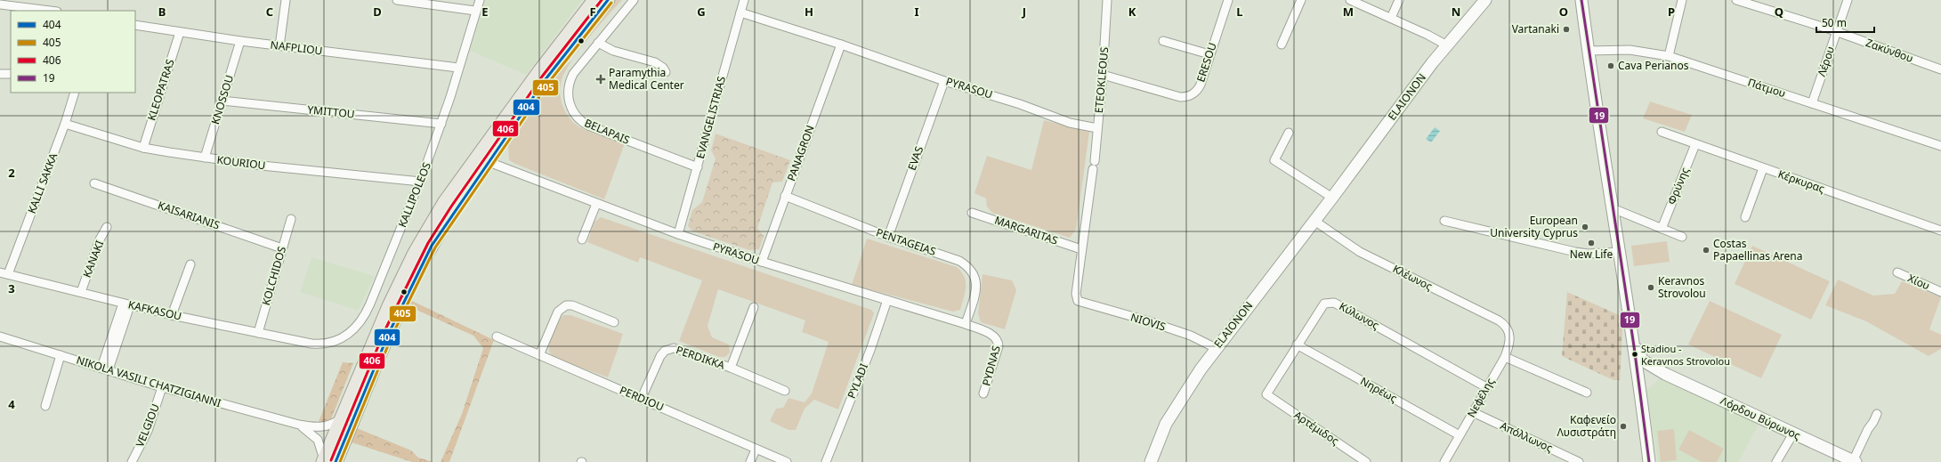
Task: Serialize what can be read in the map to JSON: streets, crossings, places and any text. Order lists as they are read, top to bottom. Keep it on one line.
{"streets":{"main road":["ELAIONON","Λόρδου Βύρωνος"],"street":["NAFPLIOU","Ζακύνθου","Λέρου","ERESOU","ETEOKLEOUS","PYRASOU","Πάτμου","KLEOPATRAS","KNOSSOU","YMITTOU","EVANGELISTRIAS","BELAPAIS","PANAGRON","EVAS","KOURIOU","Κέρκυρας","KALLI SAKKA","Φρύνης","KALLIPOLEOS","KAISARIANIS","MARGARITAS","PENTAGEIAS","KANAKI","KOLCHIDOS","Κλέωνος","Χίου","KAFKASOU","Κύλωνος","NIOVIS","PERDIKKA","PYDNAS","PYLADI","NIKOLA VASILI CHATZIGIANNI","Νηρέως","Νεφέλης","PERDIOU","VELGIOU","Αρτέμιδος","Απόλλωνος"]},"crossings":[["NAFPLIOU","KLEOPATRAS"],["NAFPLIOU","KNOSSOU"],["NAFPLIOU","KALLIPOLEOS"],["Ζακύνθου","Λέρου"],["Λέρου","Πάτμου"],["ERESOU","ETEOKLEOUS"],["ETEOKLEOUS","PYRASOU"],["ETEOKLEOUS","MARGARITAS"],["ETEOKLEOUS","NIOVIS"],["PYRASOU","EVANGELISTRIAS"],["PYRASOU","PANAGRON"],["PYRASOU","EVAS"],["PYRASOU","PENTAGEIAS"],["PYRASOU","PYDNAS"],["PYRASOU","PYLADI"],["KLEOPATRAS","KOURIOU"],["ELAIONON","Κλέωνος"],["ELAIONON","NIOVIS"],["KNOSSOU","YMITTOU"],["KNOSSOU","KOURIOU"],["YMITTOU","KALLIPOLEOS"],["EVANGELISTRIAS","BELAPAIS"],["PANAGRON","PENTAGEIAS"],["EVAS","PENTAGEIAS"],["KOURIOU","KALLI SAKKA"],["KOURIOU","KALLIPOLEOS"],["Κέρκυρας","Φρύνης"],["KALLI SAKKA","KAFKASOU"],["KALLIPOLEOS","KAFKASOU"],["KAISARIANIS","KOLCHIDOS"],["KANAKI","KAFKASOU"],["KOLCHIDOS","KAFKASOU"],["Κλέωνος","Νεφέλης"],["Κύλωνος","Νηρέως"],["Κύλωνος","Νεφέλης"],["Κύλωνος","Αρτέμιδος"],["PERDIKKA","PERDIOU"],["NIKOLA VASILI CHATZIGIANNI","VELGIOU"],["Νηρέως","Νεφέλης"],["Νεφέλης","Απόλλωνος"]],"places":{"other":["Vartanaki","Cava Perianos","European University Cyprus","New Life","Costas Papaellinas Arena","Keravnos Strovolou","Stadiou - Keravnos Strovolou","Καφενείο Λυσιστράτη"],"health":["Paramythia Medical Center"]},"lines":["transit line 404","transit line 406","transit line 19","transit line 405"],"legend":["404","405","406","19"],"scale_bar":"50 m","grid":{"columns":["B","C","D","E","F","G","H","I","J","K","L","M","N","O","P","Q"],"rows":["2","3","4"]}}
